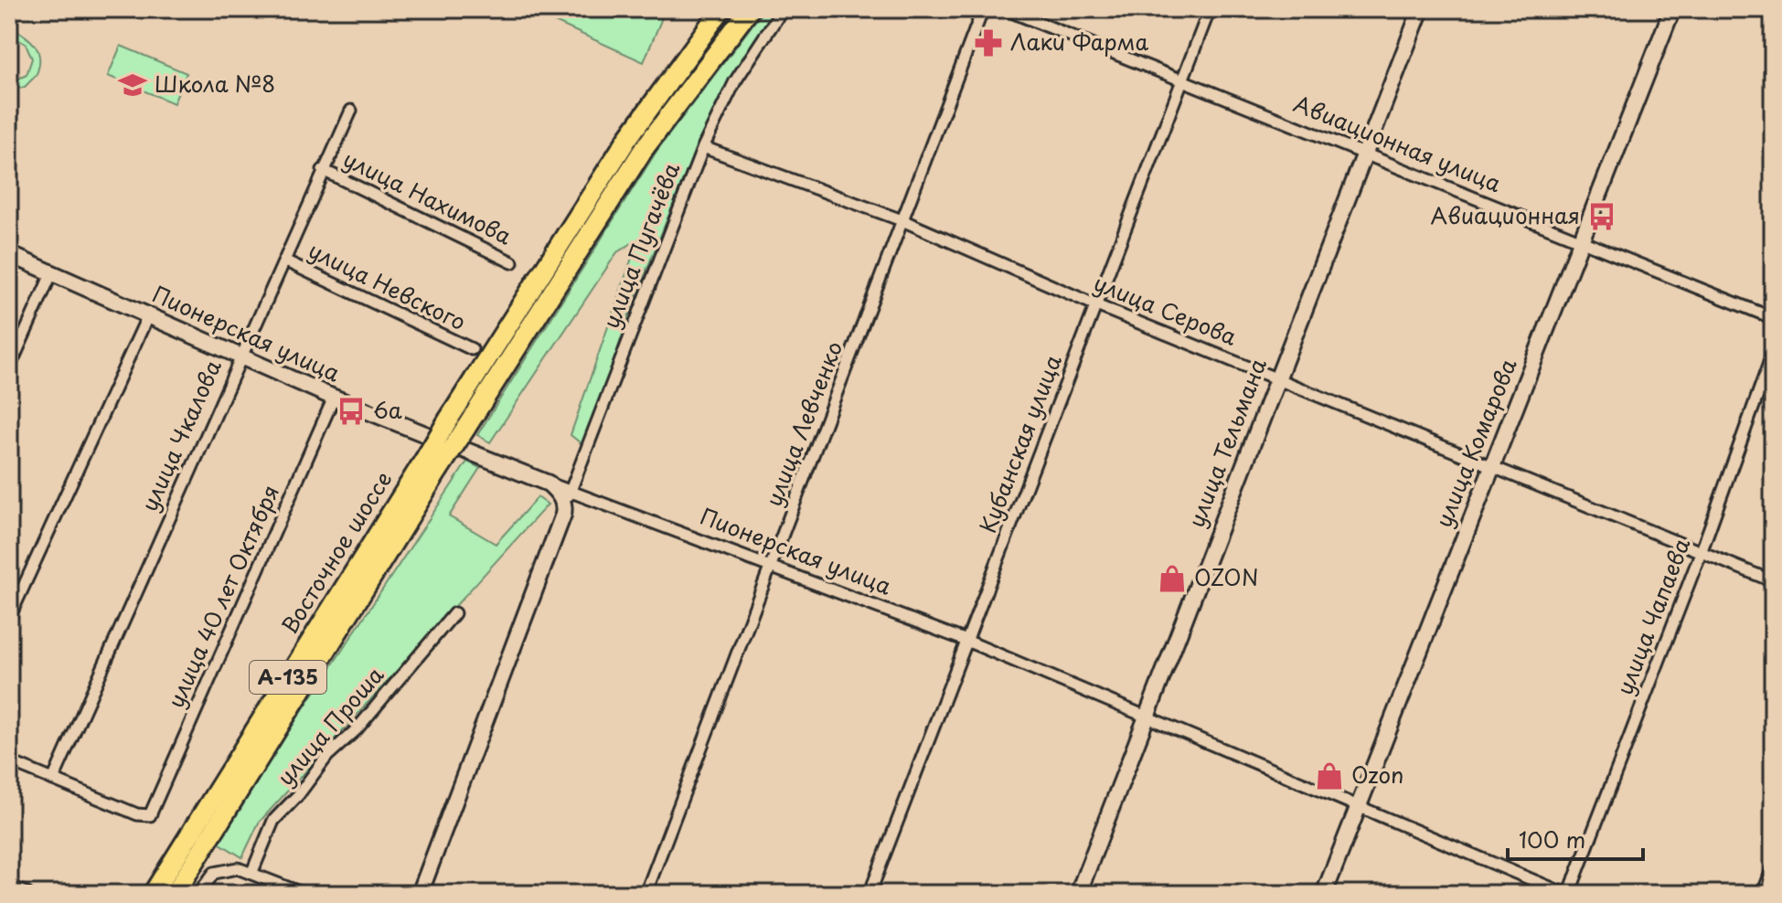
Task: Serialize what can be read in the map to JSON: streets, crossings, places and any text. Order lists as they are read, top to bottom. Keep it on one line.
{"streets":{"highway":["Восточное шоссе","А-135"],"street":["Авиационная улица","улица Нахимова","улица Пугачёва","улица Невского","улица Серова","Пионерская улица","улица Левченко","улица Чкалова","улица Тельмана","улица Комарова","Кубанская улица","улица 40 лет Октября","улица Чапаева","улица Проша"]},"crossings":[["Авиационная улица","улица Тельмана"],["Авиационная улица","улица Комарова"],["Авиационная улица","Кубанская улица"],["улица Нахимова","улица Чкалова"],["улица Пугачёва","улица Серова"],["улица Пугачёва","Пионерская улица"],["улица Невского","улица Чкалова"],["улица Серова","улица Левченко"],["улица Серова","улица Тельмана"],["улица Серова","улица Комарова"],["улица Серова","Кубанская улица"],["улица Серова","улица Чапаева"],["Пионерская улица","улица Левченко"],["Пионерская улица","улица Чкалова"],["Пионерская улица","улица Тельмана"],["Пионерская улица","улица Комарова"],["Пионерская улица","Кубанская улица"],["Пионерская улица","улица 40 лет Октября"],["Пионерская улица","улица Чапаева"],["улица Чкалова","улица 40 лет Октября"],["Восточное шоссе","А-135"]],"places":{"pharmacy":["Лаки Фарма"],"school or university":["Школа №8"],"bus stop":["Авиационная","6а"],"shop":["OZON","Ozon"]},"scale_bar":"100 m"}
